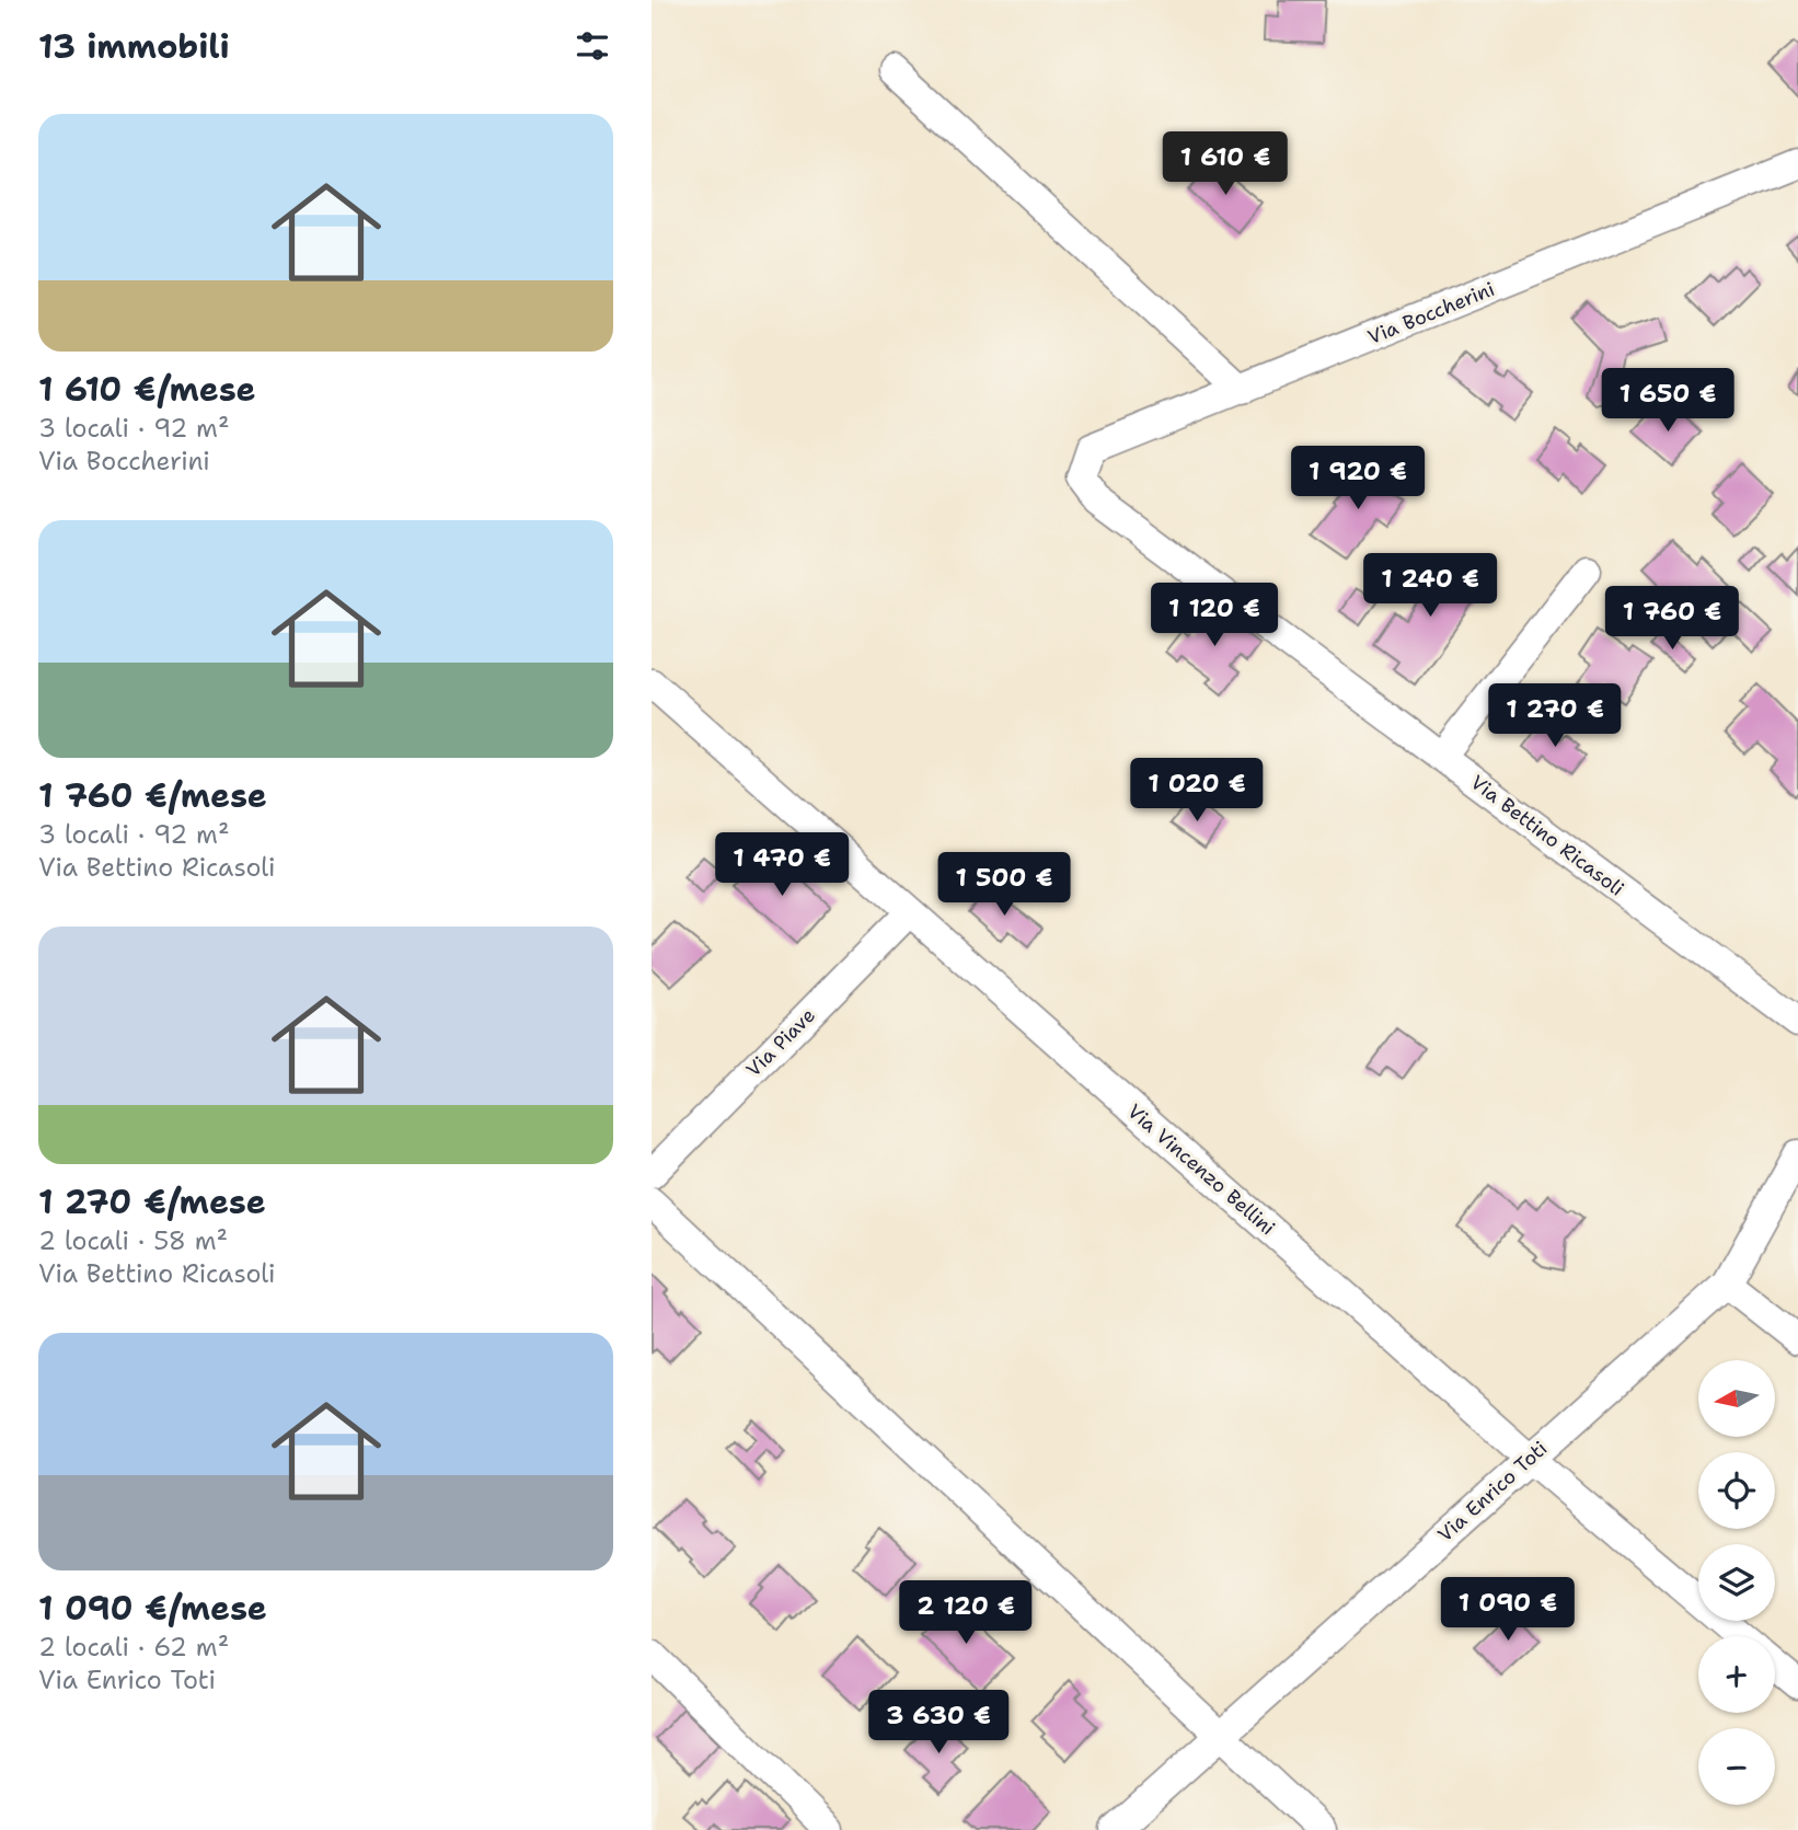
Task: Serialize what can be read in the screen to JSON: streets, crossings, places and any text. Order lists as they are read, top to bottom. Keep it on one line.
{"streets":{"street":["Via Boccherini","Via Bettino Ricasoli","Via Piave","Via Vincenzo Bellini","Via Enrico Toti"]},"crossings":[["Via Boccherini","Via Bettino Ricasoli"],["Via Piave","Via Vincenzo Bellini"],["Via Vincenzo Bellini","Via Enrico Toti"]],"north":"left","page":{"heading":"13 immobili","list":[{"name":"1 610 €/mese","note":"3 locali · 92 m² · Via Boccherini"},{"name":"1 760 €/mese","note":"3 locali · 92 m² · Via Bettino Ricasoli"},{"name":"1 270 €/mese","note":"2 locali · 58 m² · Via Bettino Ricasoli"},{"name":"1 090 €/mese","note":"2 locali · 62 m² · Via Enrico Toti"}],"price":["1 610 €","1 650 €","1 920 €","1 240 €","1 120 €","1 760 €","1 270 €","1 020 €","1 470 €","1 500 €","1 090 €","2 120 €","3 630 €"],"map_buttons":["+","−"]}}
